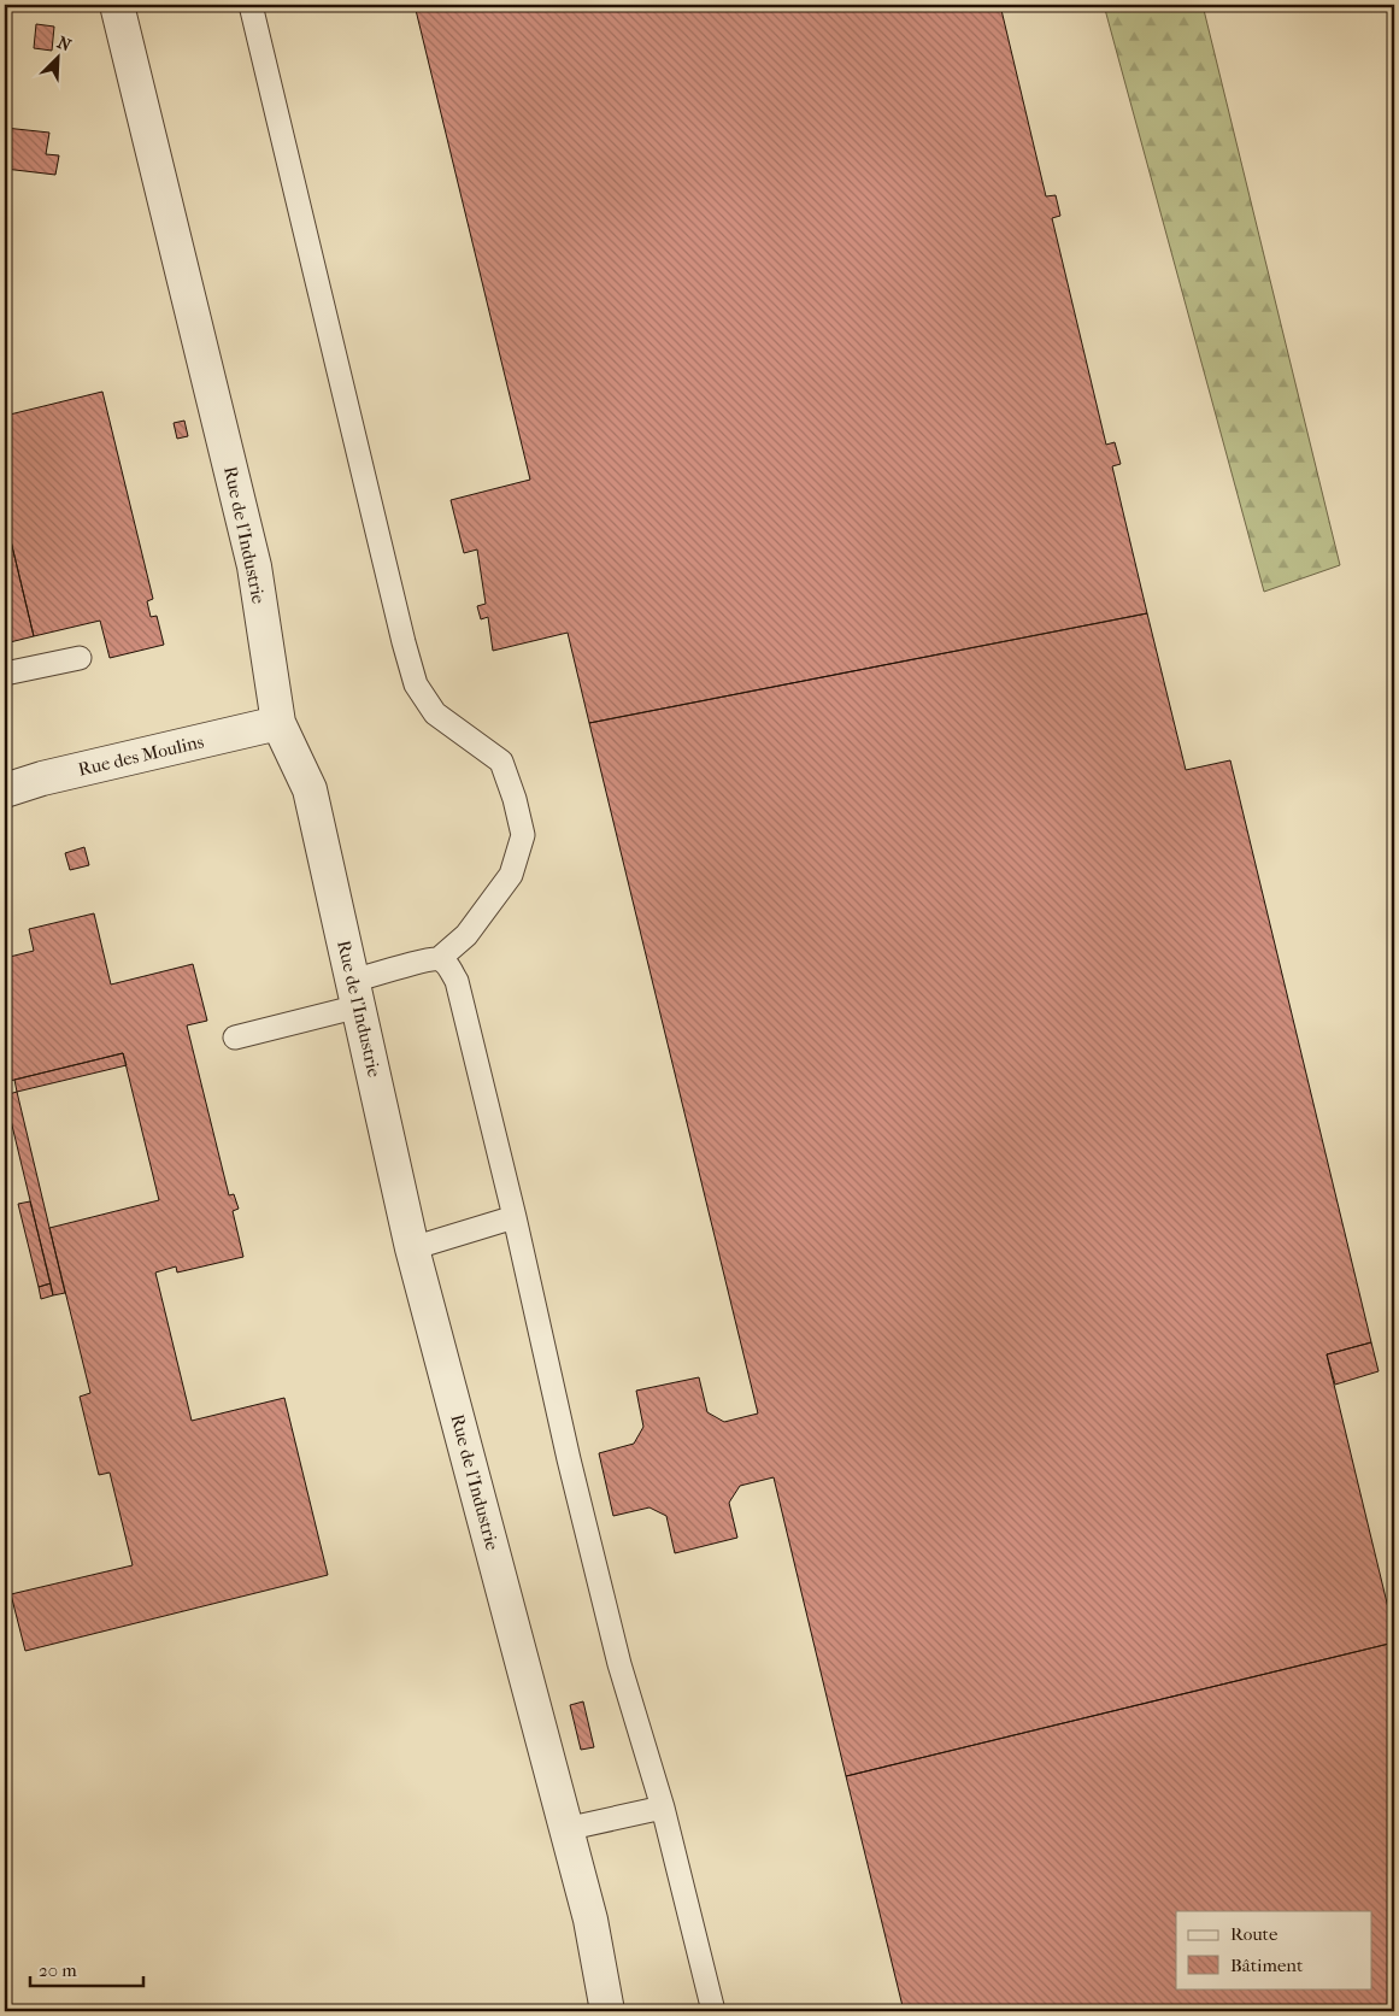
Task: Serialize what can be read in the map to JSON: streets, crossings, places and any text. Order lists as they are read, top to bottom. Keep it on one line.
{"streets":{"street":["Rue de l'Industrie","Rue des Moulins"]},"crossings":[["Rue de l'Industrie","Rue des Moulins"]],"legend":["Route","Bâtiment"],"scale_bar":"20 m","north":"top right"}
